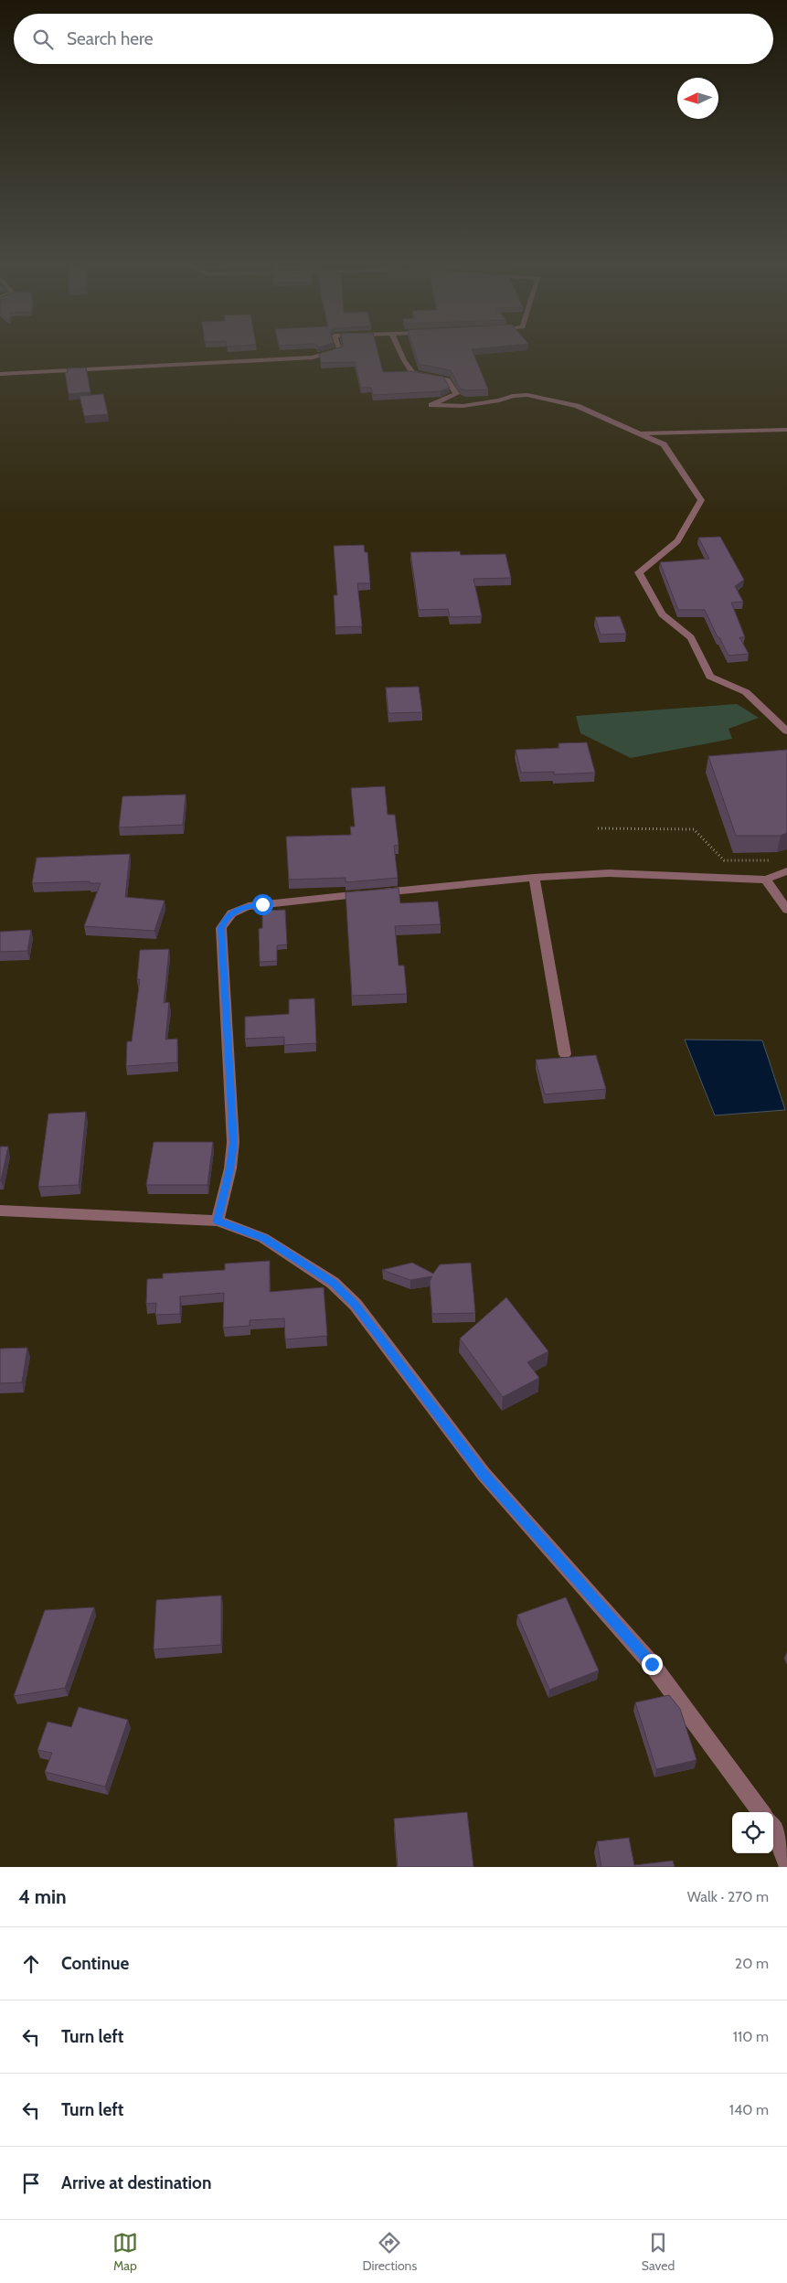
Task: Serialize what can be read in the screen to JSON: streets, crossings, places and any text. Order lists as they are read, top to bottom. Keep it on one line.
{"north":"left","page":{"search":"Search here","heading":["4 min","Walk · 270 m"],"list":[["Continue","20 m"],["Turn left","110 m"],["Turn left","140 m"],"Arrive at destination"],"nav":["Map","Directions","Saved"]}}
